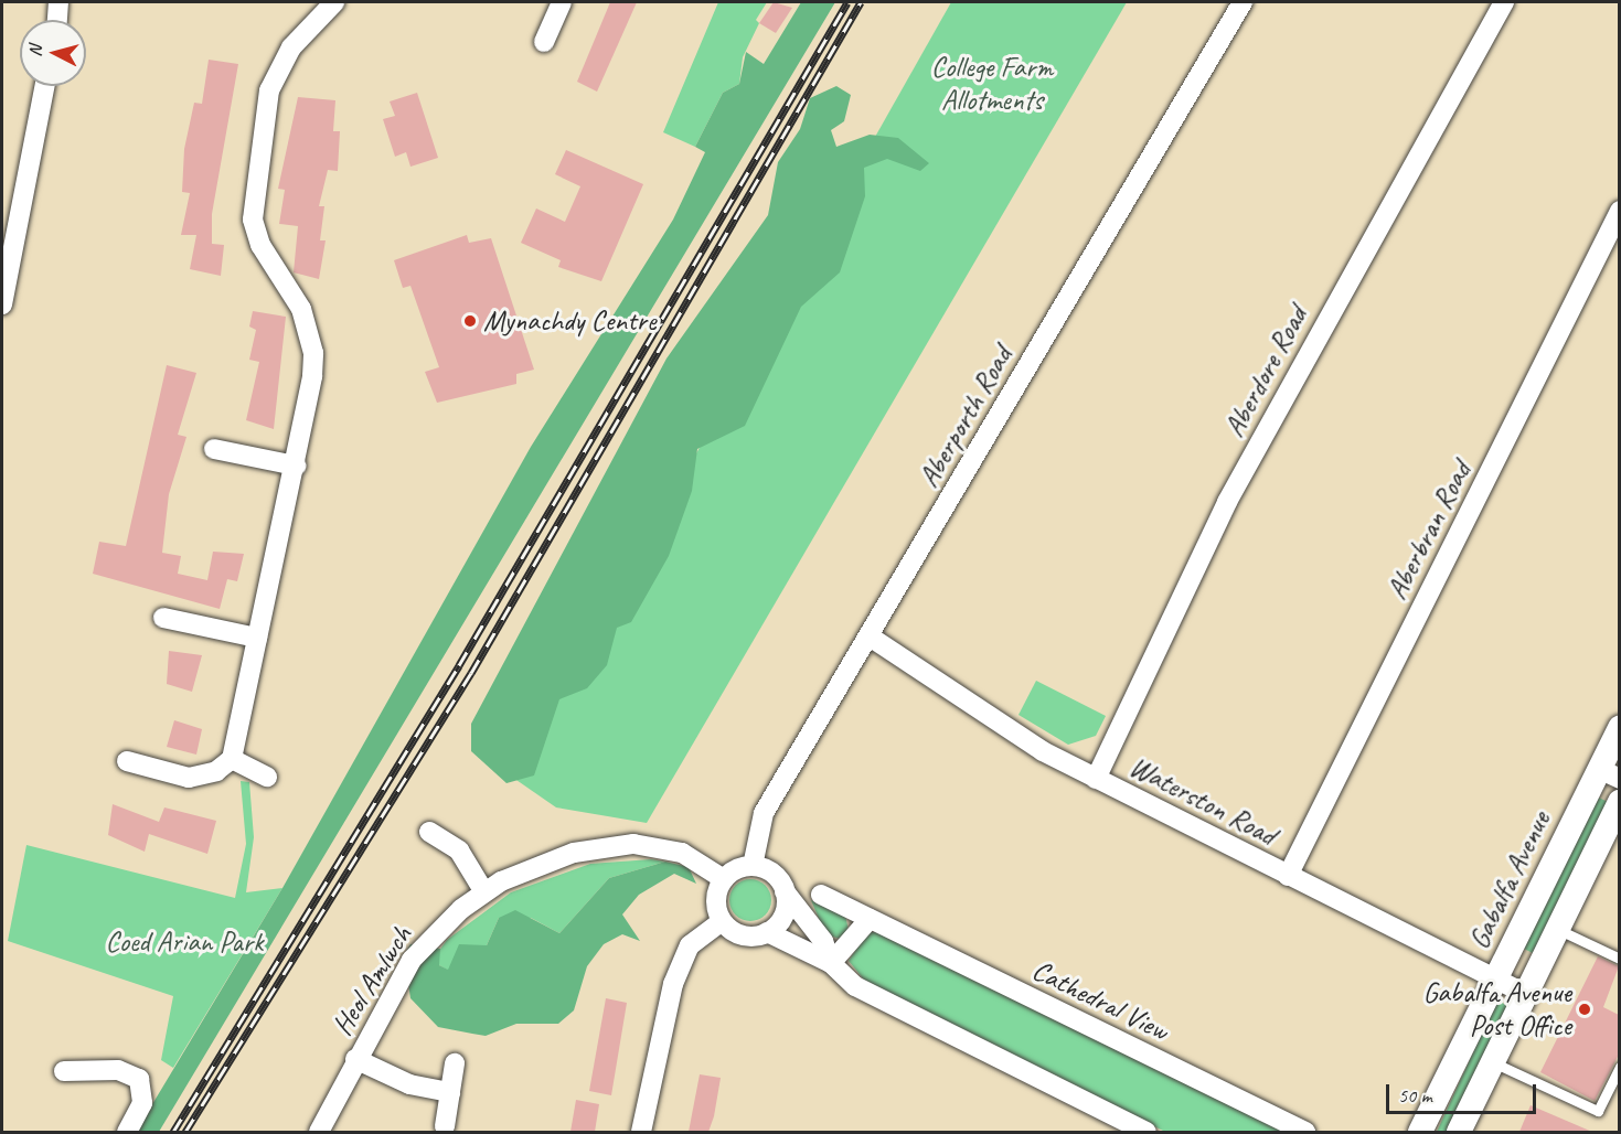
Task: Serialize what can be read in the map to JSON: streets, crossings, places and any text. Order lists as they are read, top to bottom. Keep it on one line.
{"streets":{"street":["Aberdore Road","Aberporth Road","Aberbran Road","Waterston Road","Gabalfa Avenue","Heol Amlwch","Cathedral View"]},"crossings":[["Aberdore Road","Waterston Road"],["Aberporth Road","Waterston Road"],["Aberporth Road","Heol Amlwch"],["Aberbran Road","Waterston Road"],["Waterston Road","Gabalfa Avenue"]],"parks":["College Farm Allotments","Coed Arian Park"],"places":["Mynachdy Centre","Gabalfa Avenue Post Office"],"scale_bar":"50 m","north":"left"}
